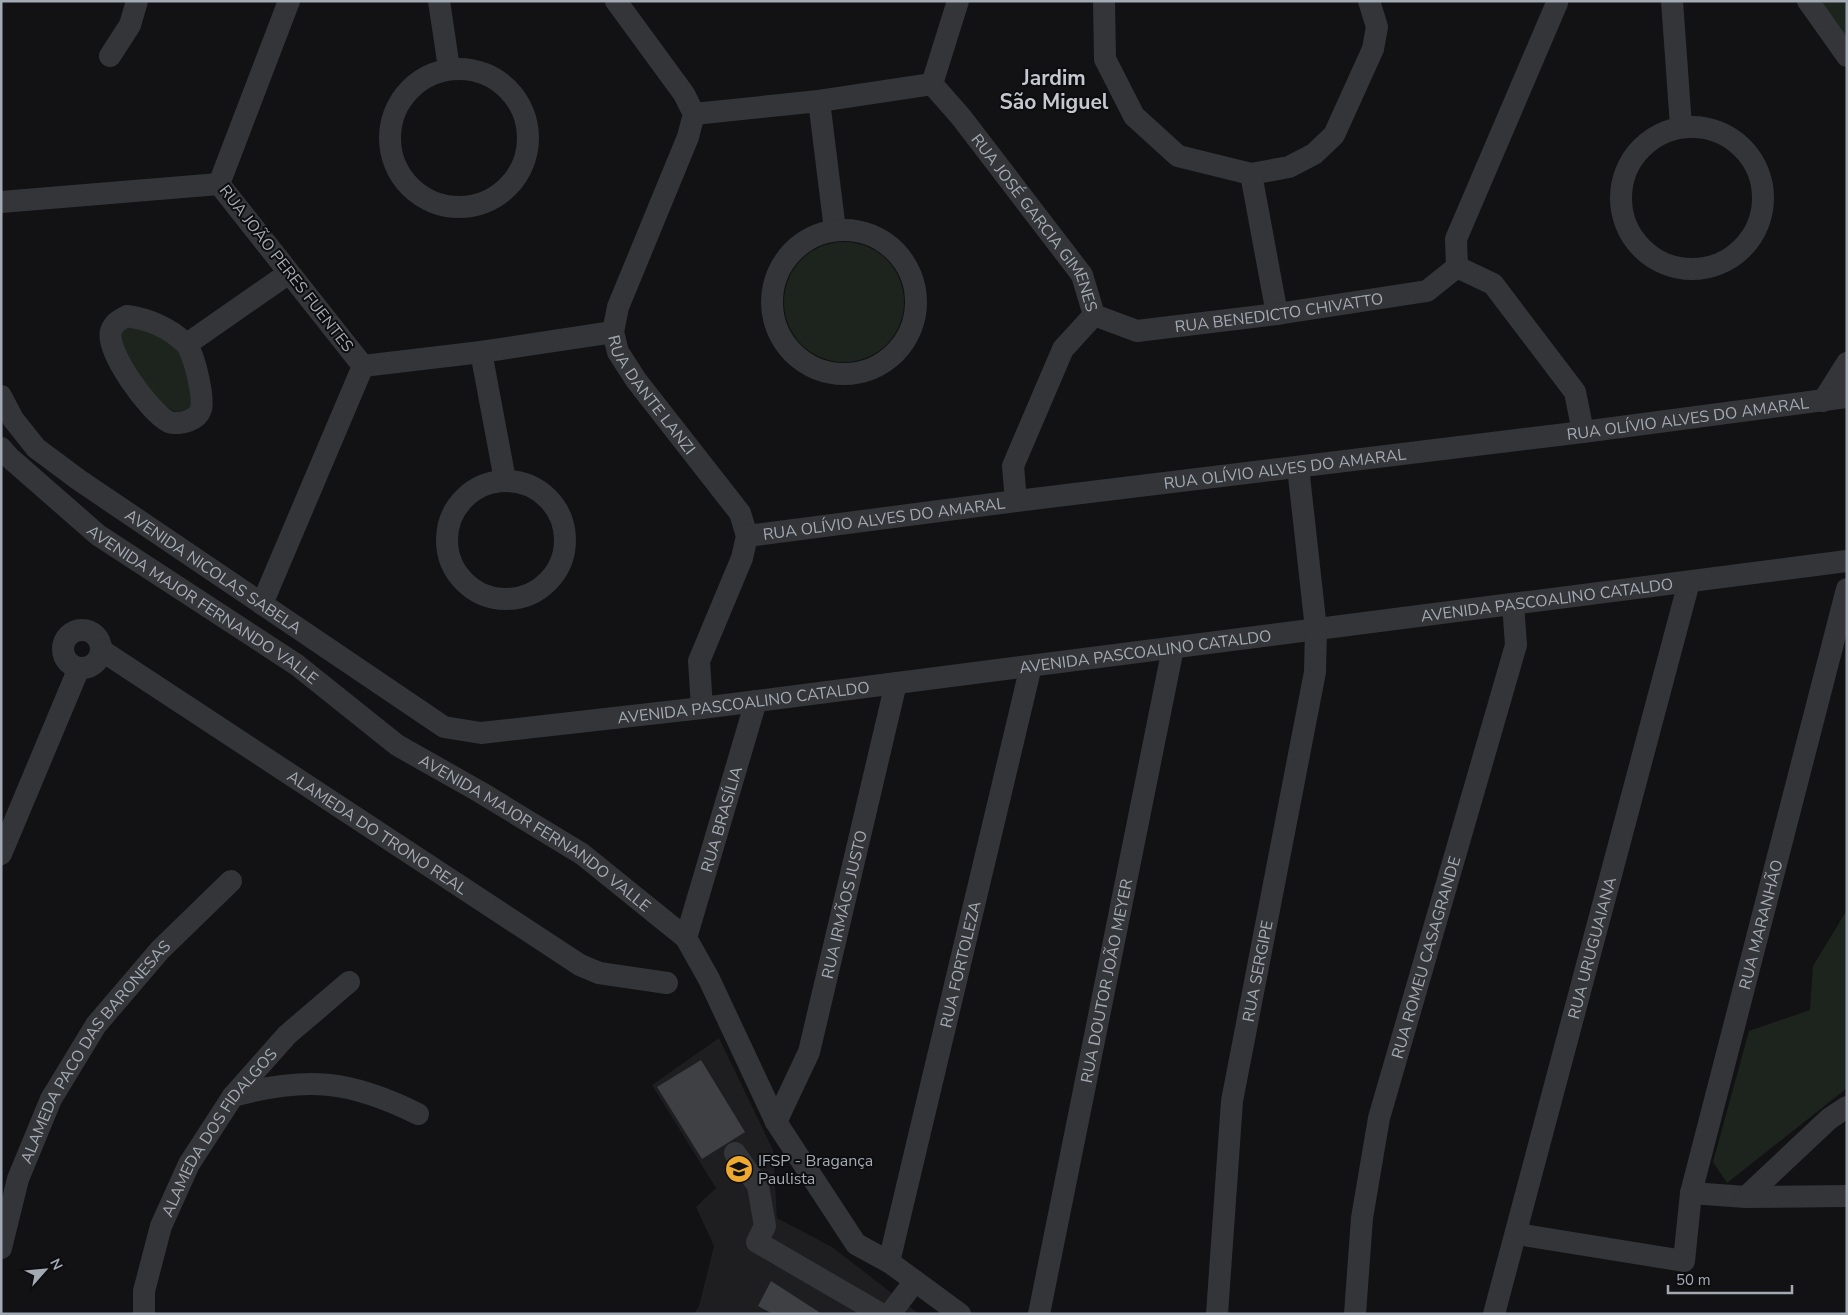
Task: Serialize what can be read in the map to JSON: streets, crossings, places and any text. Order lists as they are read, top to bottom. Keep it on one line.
{"streets":{"street":["RUA JOSÉ GARCIA GIMENES","RUA JOÃO PERES FUENTES","RUA BENEDICTO CHIVATTO","RUA DANTE LANZI","RUA OLÍVIO ALVES DO AMARAL","AVENIDA NICOLAS SABELA","AVENIDA PASCOALINO CATALDO","AVENIDA MAJOR FERNANDO VALLE","RUA BRASÍLIA","ALAMEDA DO TRONO REAL","RUA IRMÃOS JUSTO","RUA MARANHÃO","RUA URUGUAIANA","RUA ROMEU CASAGRANDE","RUA FORTOLEZA","RUA SERGIPE","RUA DOUTOR JOÃO MEYER","ALAMEDA PACO DAS BARONESAS","ALAMEDA DOS FIDALGOS"]},"crossings":[["RUA JOSÉ GARCIA GIMENES","RUA BENEDICTO CHIVATTO"],["RUA JOSÉ GARCIA GIMENES","RUA OLÍVIO ALVES DO AMARAL"],["RUA JOÃO PERES FUENTES","RUA DANTE LANZI"],["RUA JOÃO PERES FUENTES","AVENIDA NICOLAS SABELA"],["RUA DANTE LANZI","RUA OLÍVIO ALVES DO AMARAL"],["RUA OLÍVIO ALVES DO AMARAL","RUA SERGIPE"],["AVENIDA NICOLAS SABELA","AVENIDA PASCOALINO CATALDO"],["AVENIDA PASCOALINO CATALDO","RUA BRASÍLIA"],["AVENIDA PASCOALINO CATALDO","RUA IRMÃOS JUSTO"],["AVENIDA PASCOALINO CATALDO","RUA URUGUAIANA"],["AVENIDA PASCOALINO CATALDO","RUA ROMEU CASAGRANDE"],["AVENIDA PASCOALINO CATALDO","RUA FORTOLEZA"],["AVENIDA PASCOALINO CATALDO","RUA SERGIPE"],["AVENIDA PASCOALINO CATALDO","RUA DOUTOR JOÃO MEYER"],["AVENIDA MAJOR FERNANDO VALLE","RUA BRASÍLIA"],["AVENIDA MAJOR FERNANDO VALLE","RUA IRMÃOS JUSTO"],["AVENIDA MAJOR FERNANDO VALLE","RUA FORTOLEZA"],["RUA MARANHÃO","RUA URUGUAIANA"]],"districts":["Jardim São Miguel"],"places":{"school or university":["IFSP - Bragança Paulista"]},"scale_bar":"50 m","north":"top right"}
